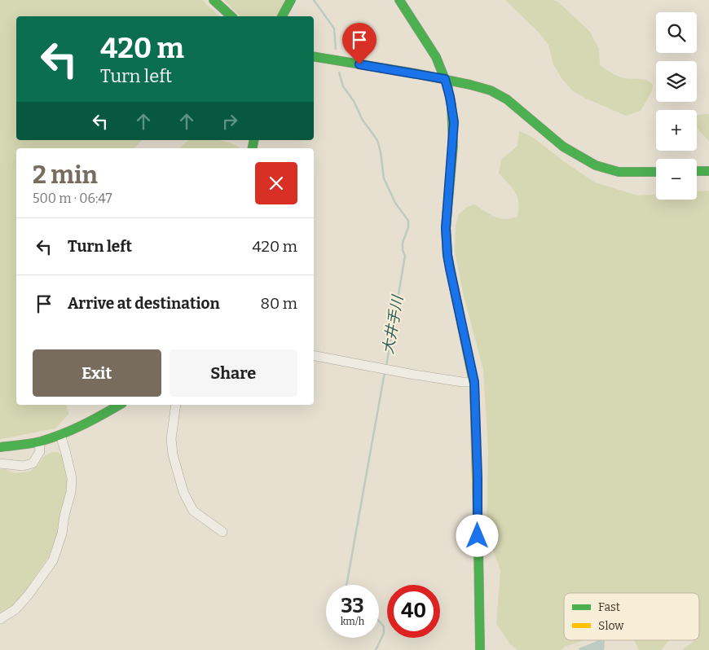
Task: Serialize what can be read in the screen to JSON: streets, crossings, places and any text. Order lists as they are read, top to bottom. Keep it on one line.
{"water":["大井手川"],"legend":["Fast","Slow"],"page":{"map_buttons":["+","−"],"turn":["420 m","Turn left"],"heading":["2 min","500 m · 06:47"],"list":[{"name":"Turn left","value":"420 m"},{"name":"Arrive at destination","value":"80 m"}],"buttons":["Exit","Share"],"speed":"33 km/h","limit":"40"}}
